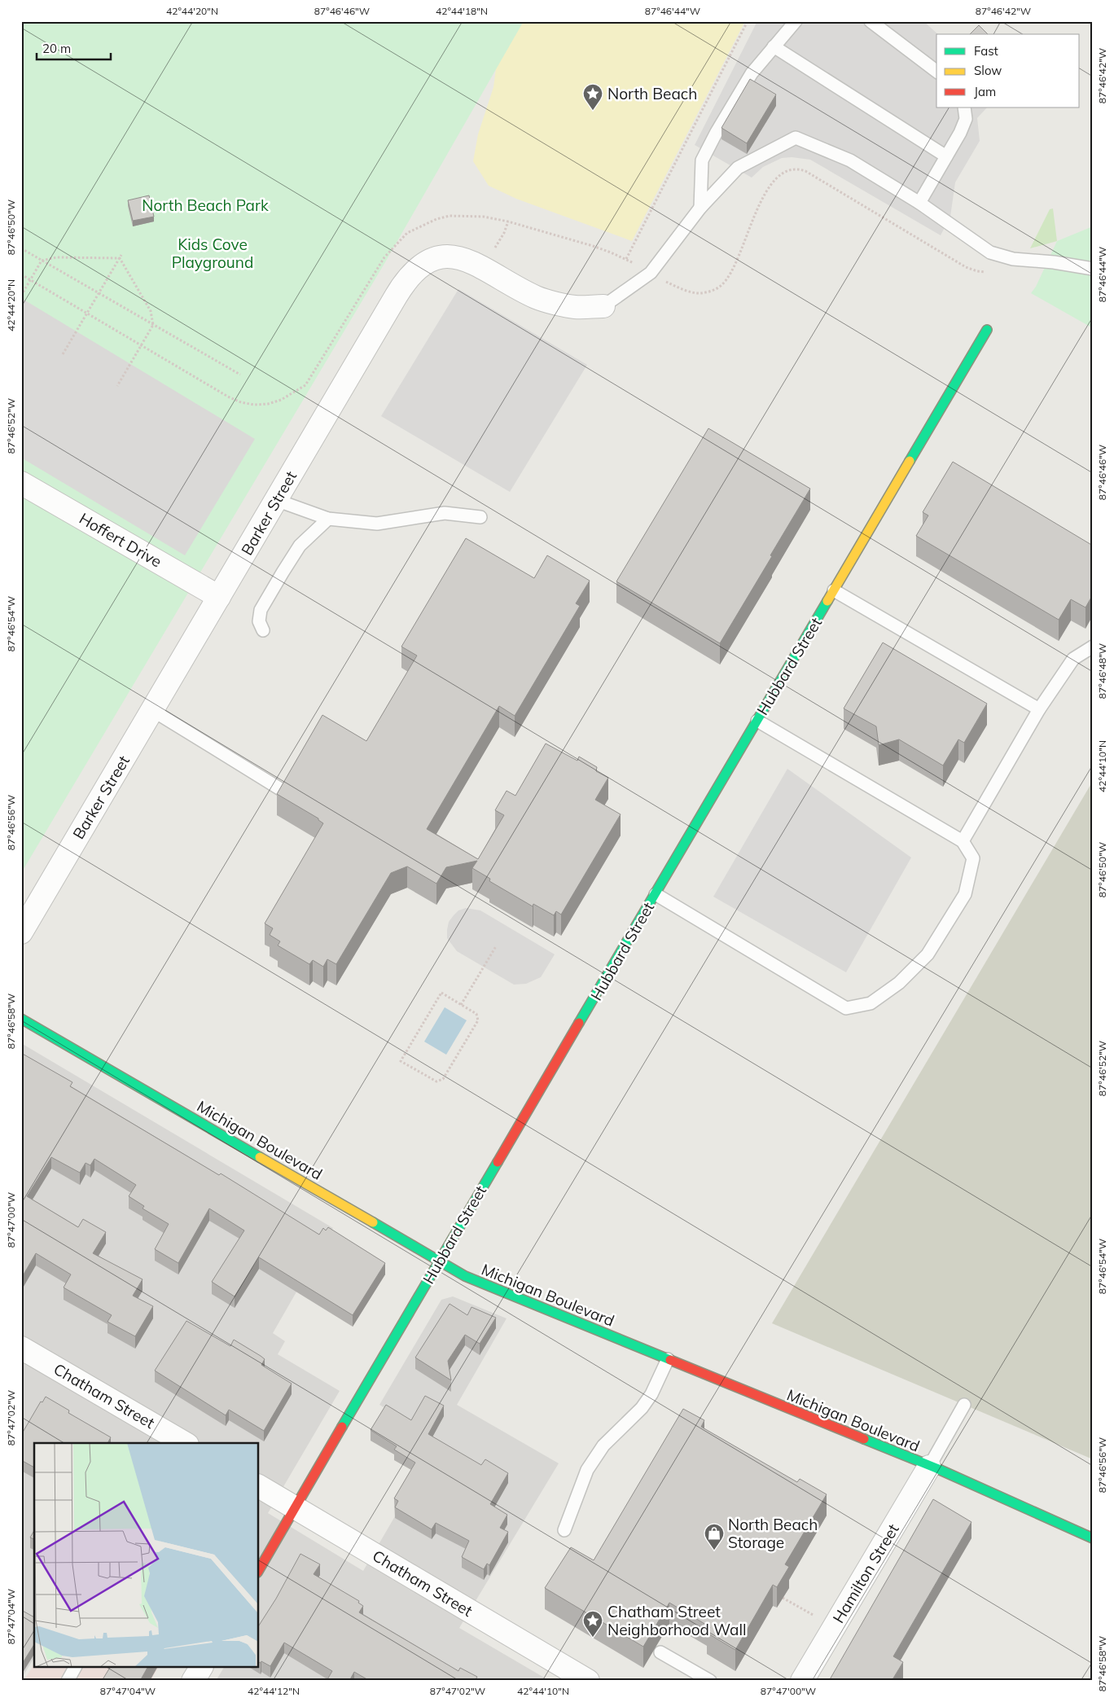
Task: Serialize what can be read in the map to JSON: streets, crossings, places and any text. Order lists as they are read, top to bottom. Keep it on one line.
{"streets":{"street":["Barker Street","Hoffert Drive","Hubbard Street","Michigan Boulevard","Chatham Street","Hamilton Street"]},"crossings":[["Barker Street","Hoffert Drive"],["Hubbard Street","Michigan Boulevard"],["Hubbard Street","Chatham Street"],["Michigan Boulevard","Hamilton Street"]],"parks":["North Beach Park","Kids Cove Playground"],"places":{"place":["North Beach","Chatham Street Neighborhood Wall"],"shop":["North Beach Storage"]},"legend":["Fast","Slow","Jam"],"scale_bar":"20 m","coordinates":["42°44'20\"N","87°46'46\"W","42°44'18\"N","87°46'44\"W","87°46'42\"W","87°46'50\"W","87°46'52\"W","87°46'54\"W","87°46'48\"W","42°44'10\"N","87°46'56\"W","87°46'58\"W","87°47'00\"W","87°47'02\"W","87°47'04\"W","42°44'12\"N"]}
